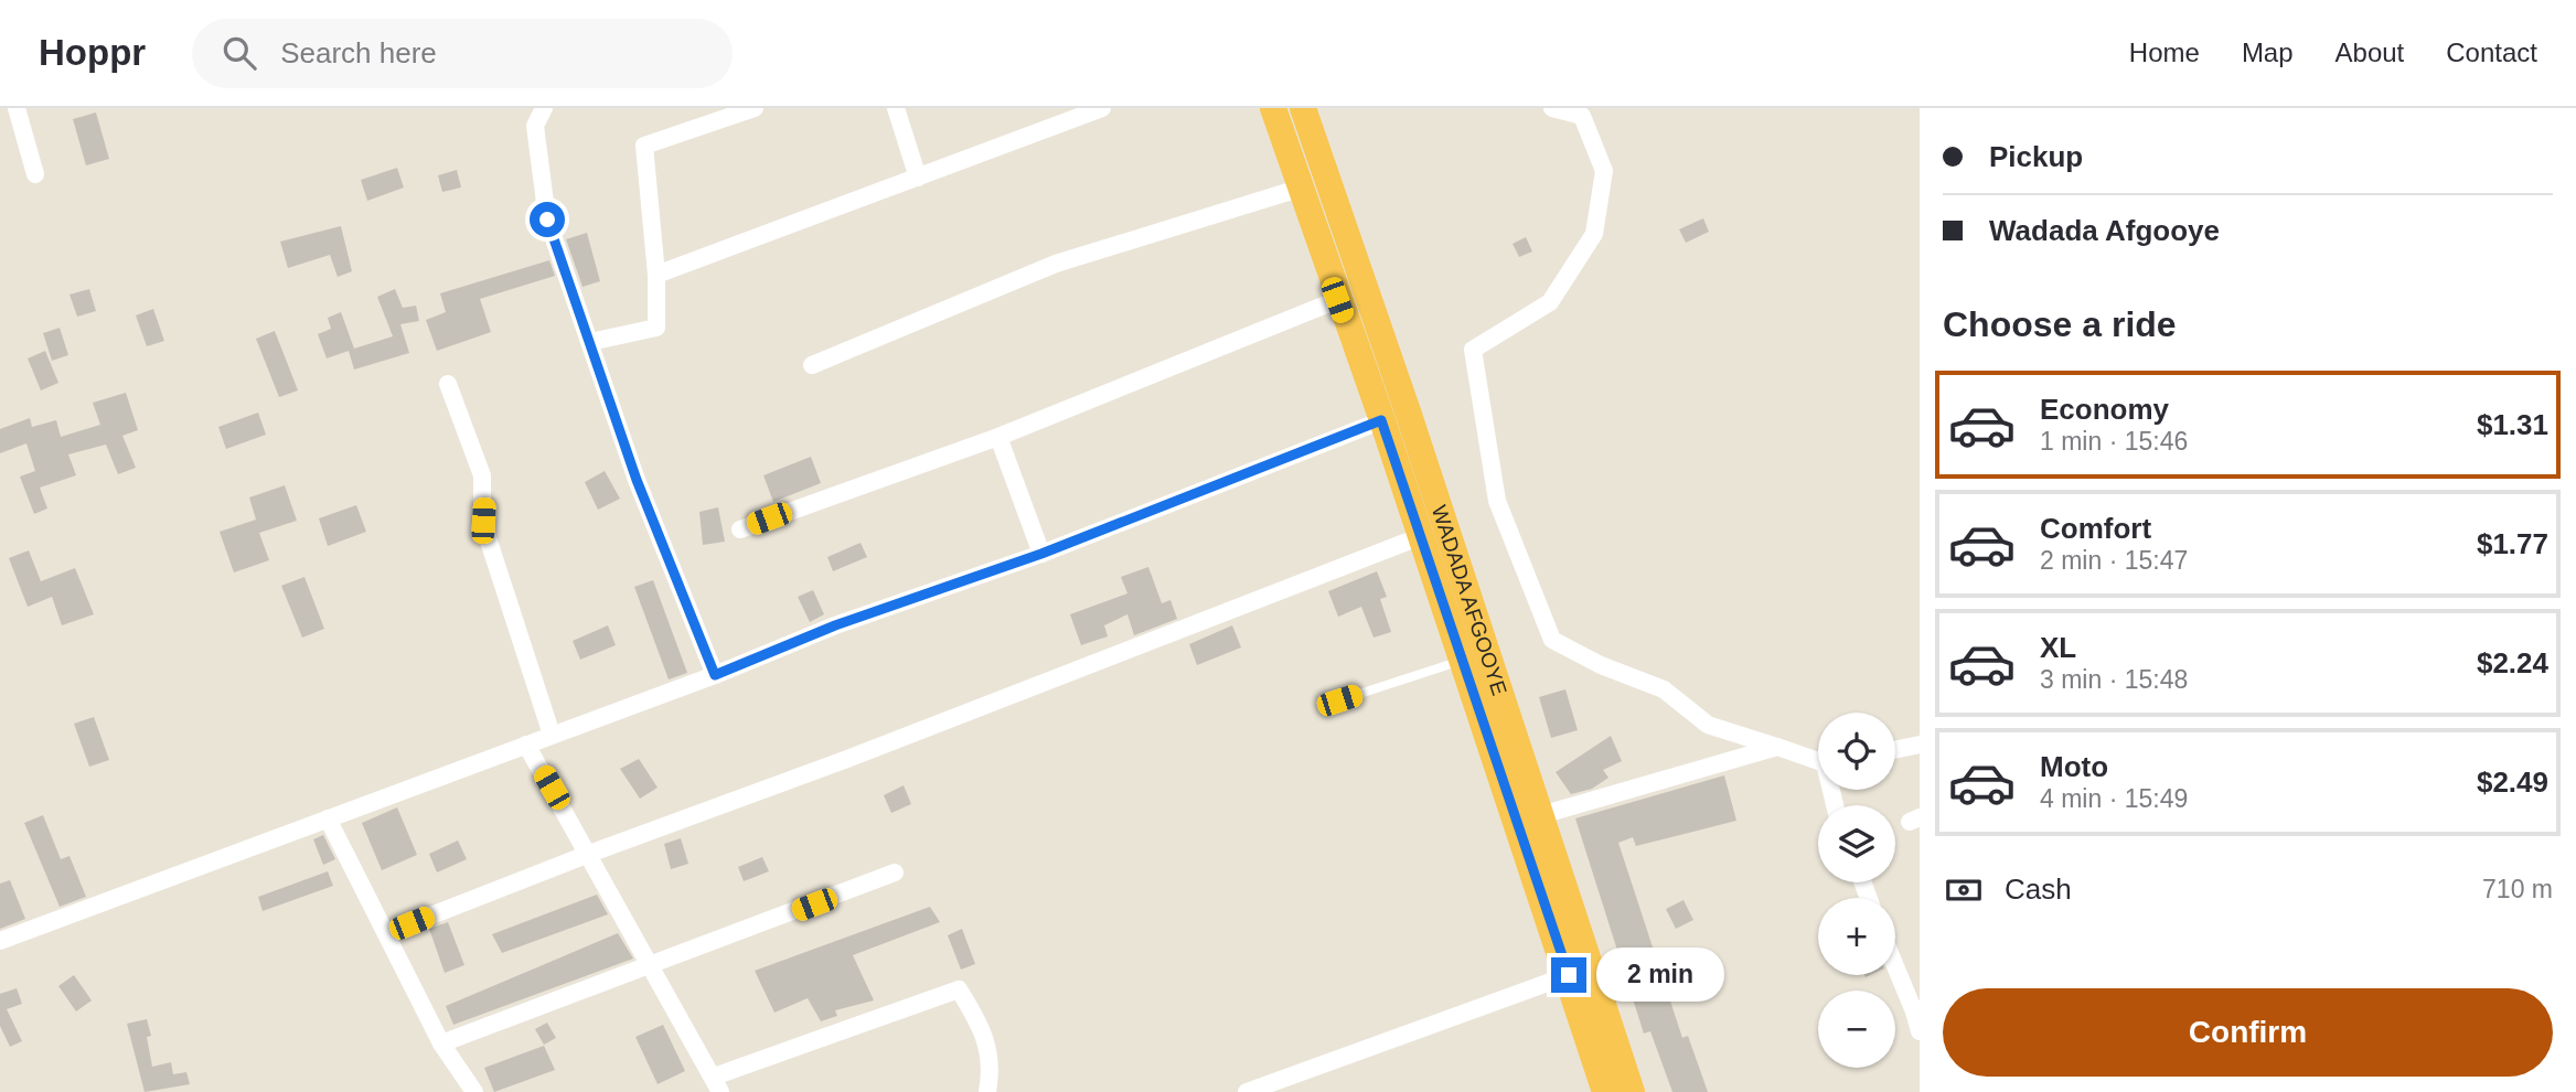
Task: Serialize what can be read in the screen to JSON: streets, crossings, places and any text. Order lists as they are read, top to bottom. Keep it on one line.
{"streets":{"highway":["WADADA AFGOOYE"]},"page":{"header":"Hoppr","search":"Search here","nav":["Home","Map","About","Contact"],"banner":["Pickup","Wadada Afgooye"],"heading":"Choose a ride","list":[{"name":"Economy","note":"1 min · 15:46","value":"$1.31"},{"name":"Comfort","note":"2 min · 15:47","value":"$1.77"},{"name":"XL","note":"3 min · 15:48","value":"$2.24"},{"name":"Moto","note":"4 min · 15:49","value":"$2.49"}],"map_buttons":["+","−"],"pay":["Cash","710 m"],"bubble":"2 min","buttons":"Confirm"}}
